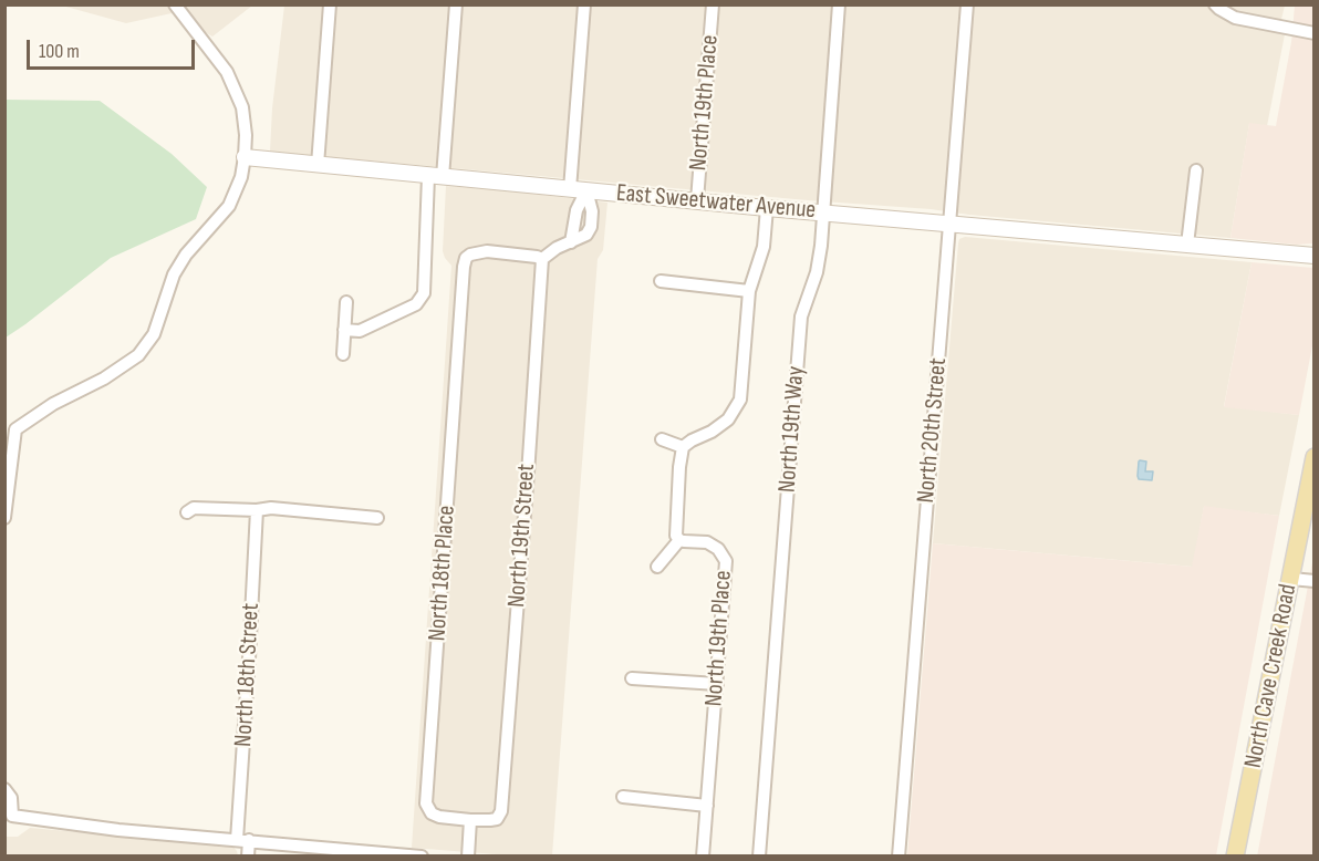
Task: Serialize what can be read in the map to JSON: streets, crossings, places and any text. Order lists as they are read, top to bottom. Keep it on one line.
{"streets":{"main road":["North Cave Creek Road"],"street":["North 19th Place","East Sweetwater Avenue","North 19th Way","North 20th Street","North 19th Street","North 18th Place","North 18th Street"]},"crossings":[["North 19th Place","East Sweetwater Avenue"],["East Sweetwater Avenue","North 19th Way"],["East Sweetwater Avenue","North 20th Street"],["North 19th Street","North 18th Place"]],"scale_bar":"100 m"}
